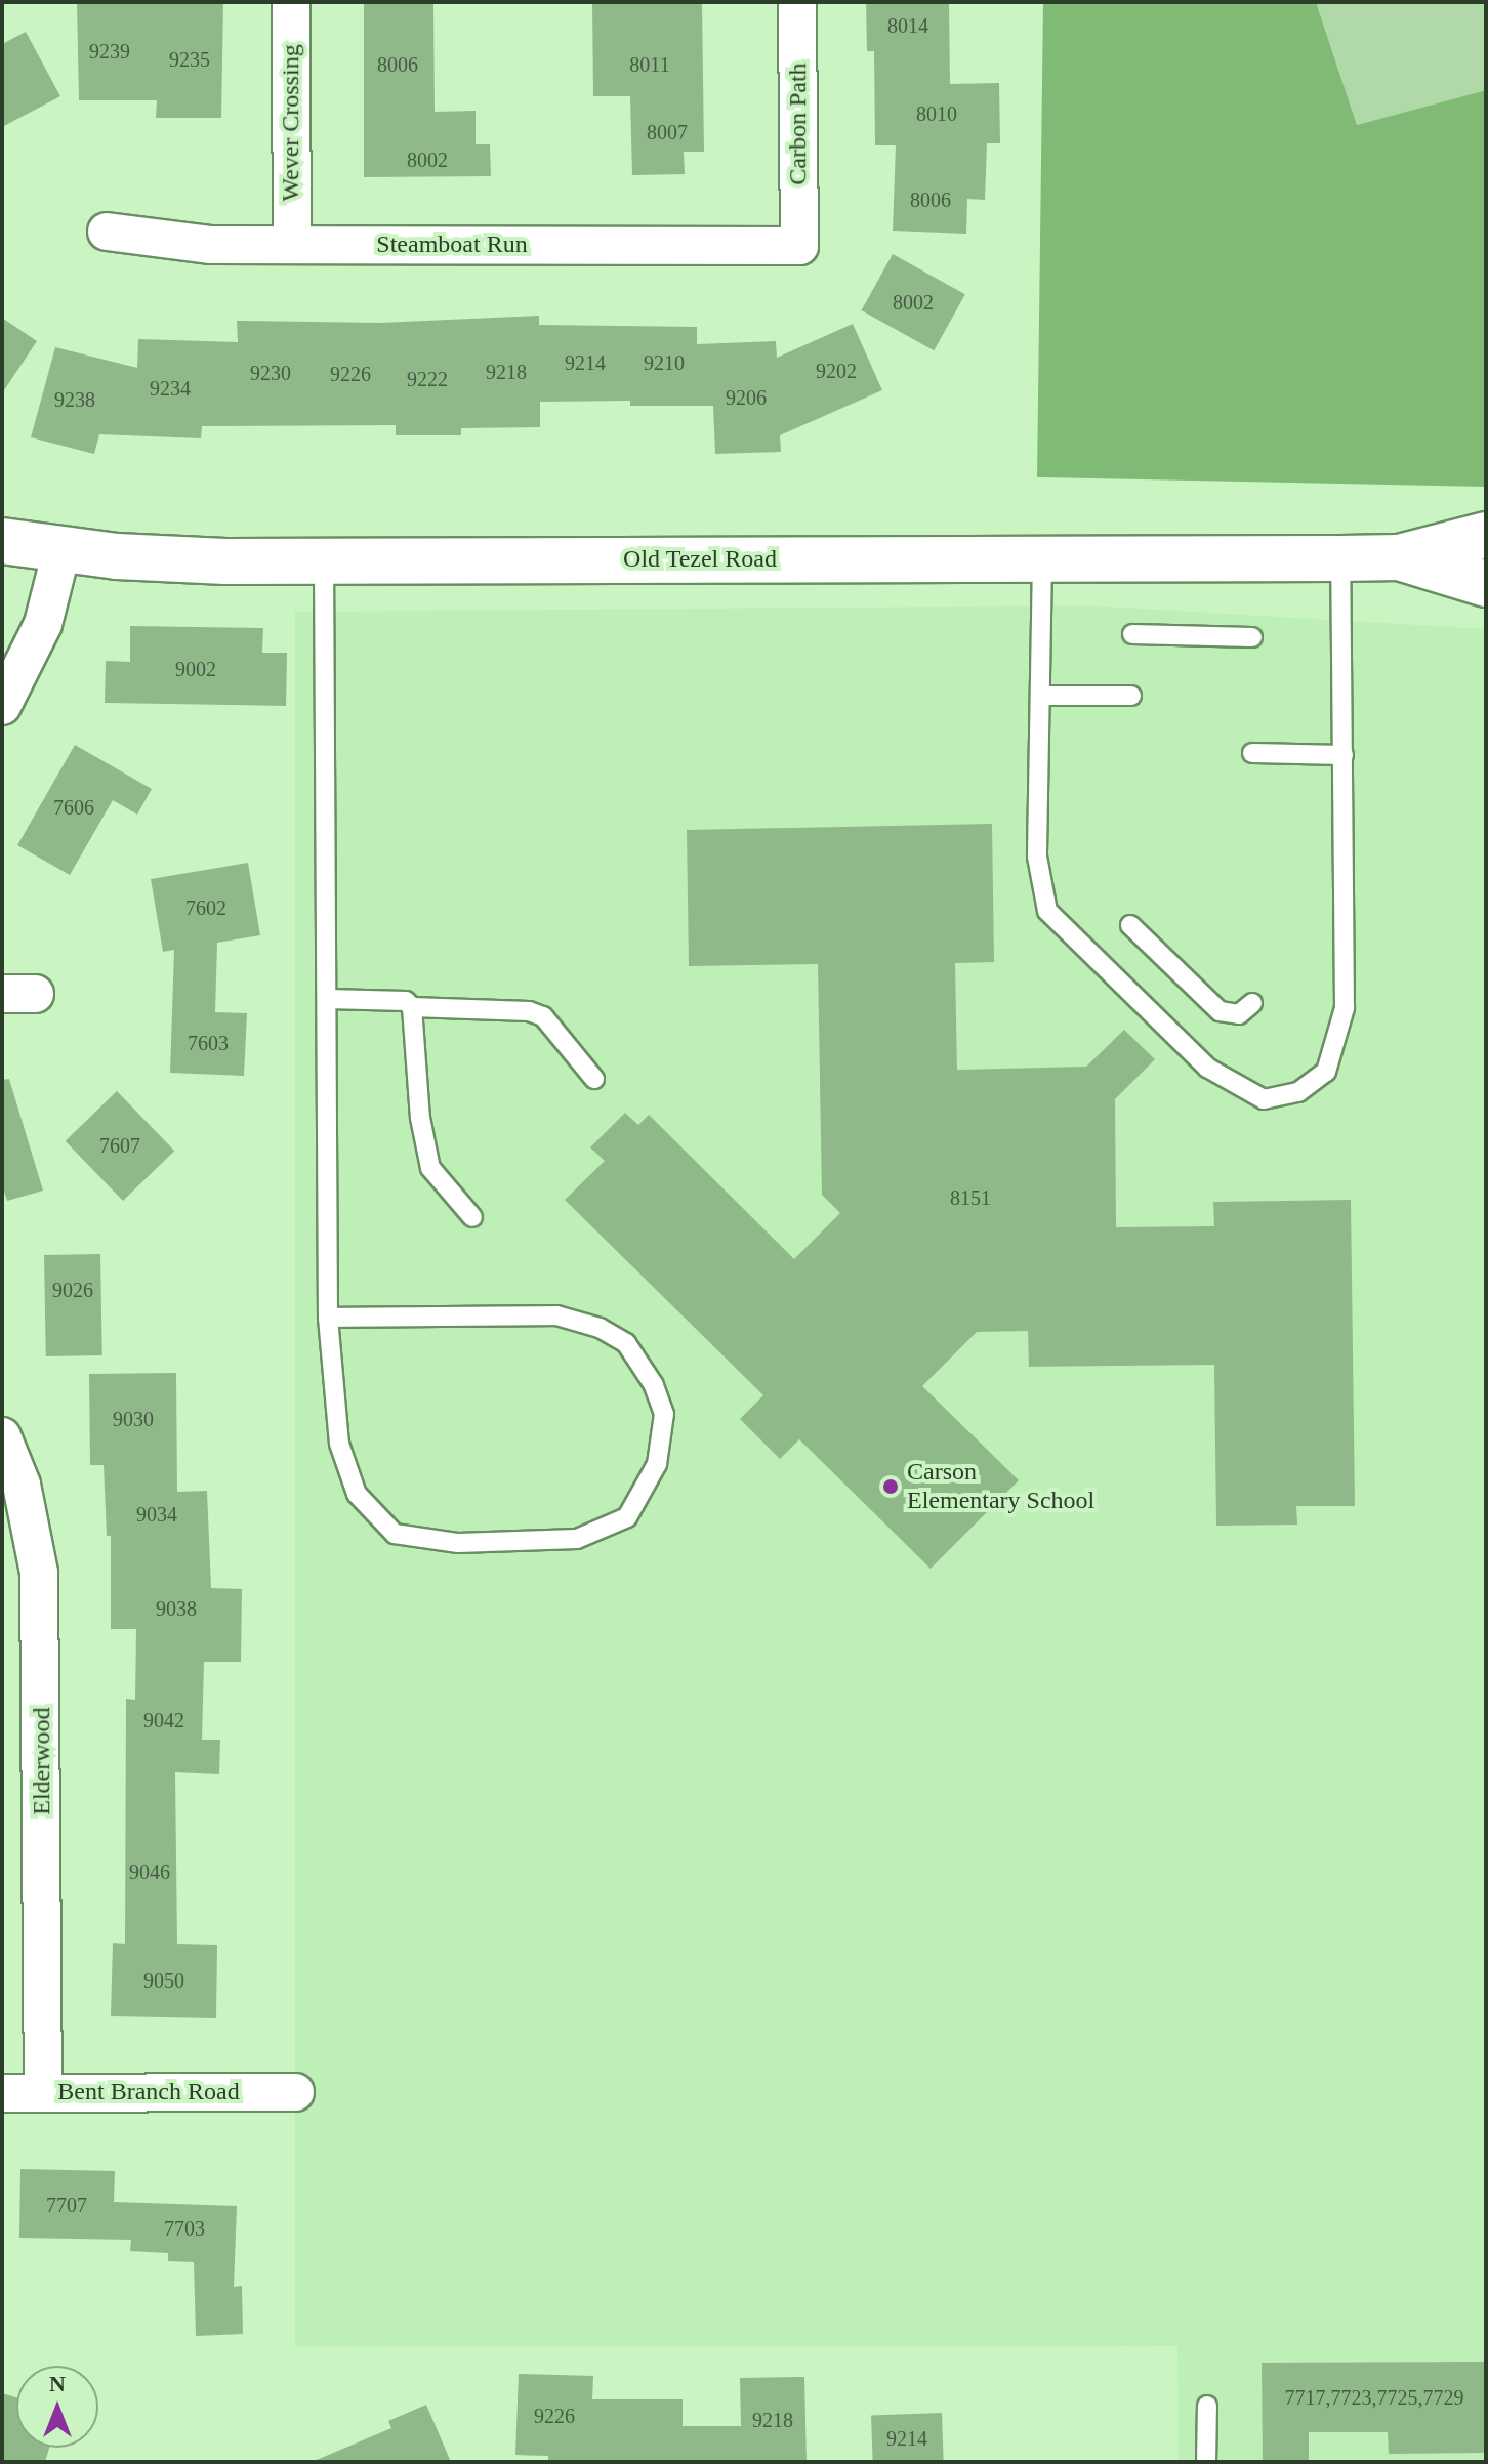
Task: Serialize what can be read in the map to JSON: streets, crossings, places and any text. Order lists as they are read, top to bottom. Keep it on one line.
{"streets":{"street":["Wever Crossing","Carbon Path","Steamboat Run","Old Tezel Road","Elderwood","Bent Branch Road"]},"crossings":[["Wever Crossing","Steamboat Run"],["Carbon Path","Steamboat Run"],["Elderwood","Bent Branch Road"]],"places":["Carson Elementary School"],"house_numbers":["8014","9239","9235","8006","8011","8010","8007","8002","8006","8002","9214","9210","9202","9218","9230","9226","9222","9234","9206","9238","9002","7606","7602","7603","7607","8151","9026","9030","9034","9038","9042","9046","9050","7707","7703","7717,7723,7725,7729","9226","9218","9214"],"north":"top"}
